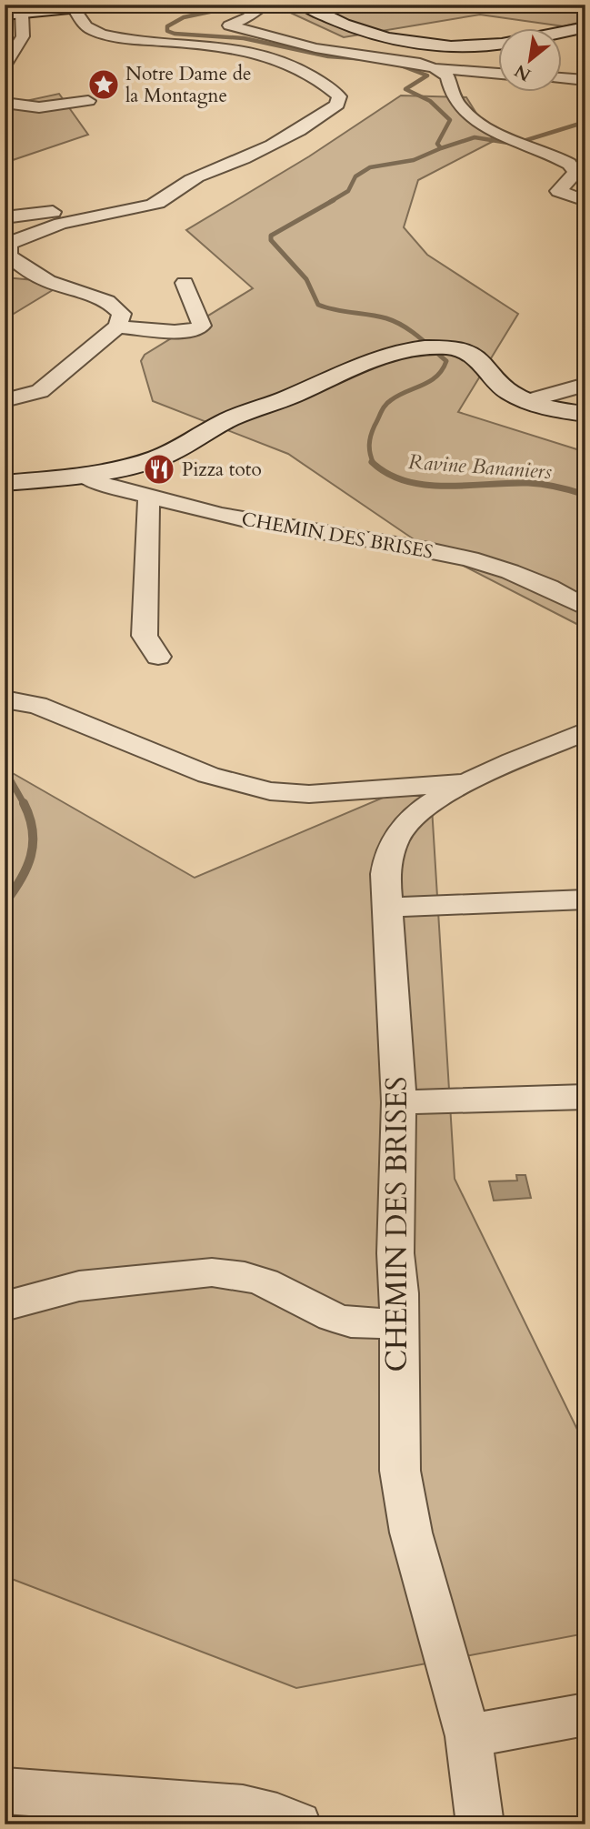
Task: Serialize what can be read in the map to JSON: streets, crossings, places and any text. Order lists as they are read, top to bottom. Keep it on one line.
{"streets":{"street":["CHEMIN DES BRISES"]},"water":["Ravine Bananiers"],"places":{"place":["Notre Dame de la Montagne"],"restaurant":["Pizza toto"]},"north":"bottom left"}
